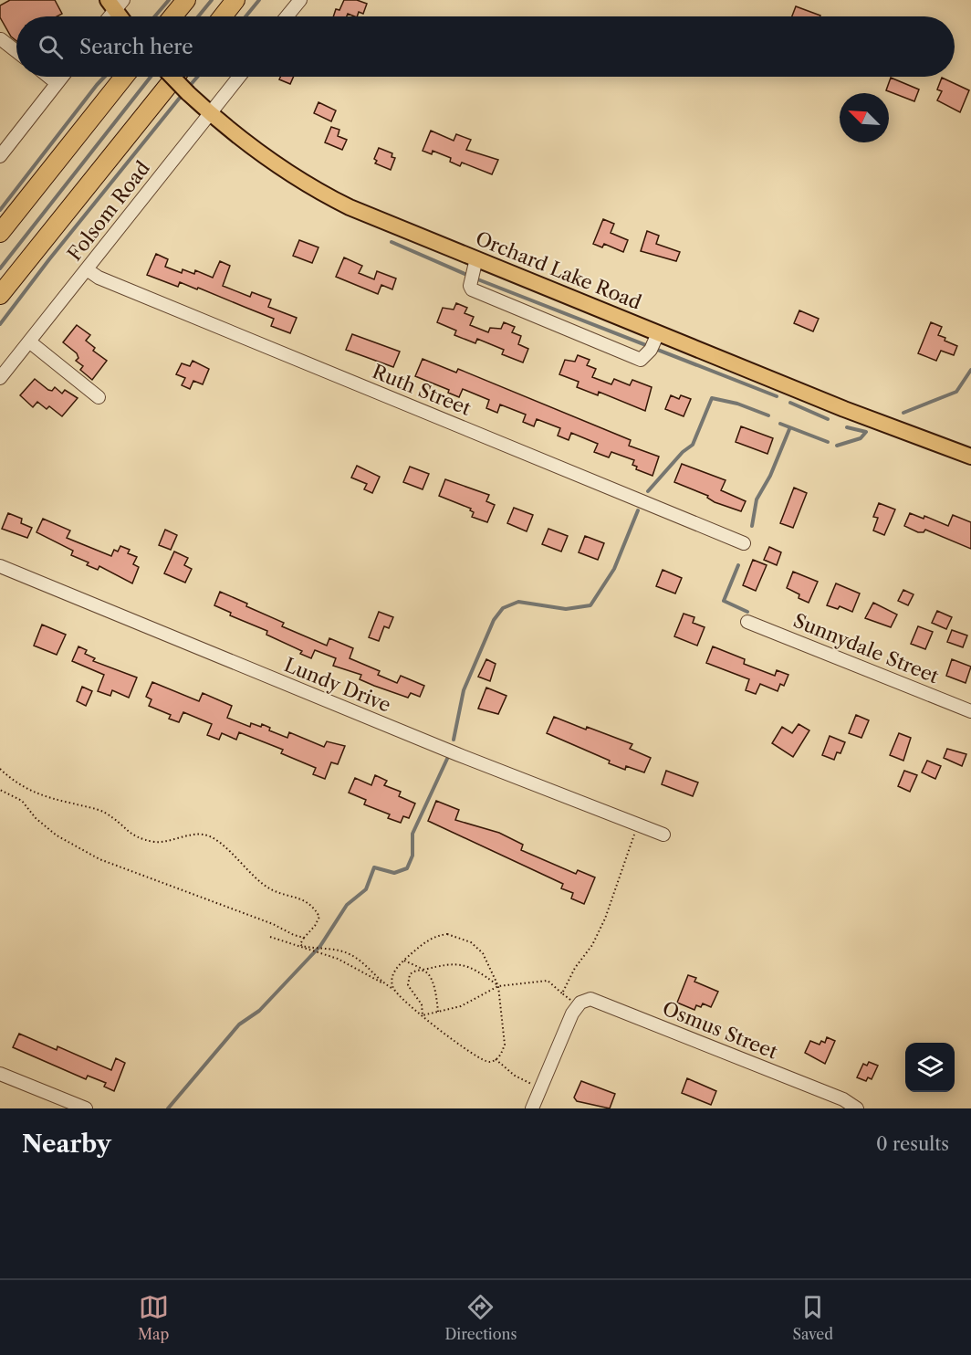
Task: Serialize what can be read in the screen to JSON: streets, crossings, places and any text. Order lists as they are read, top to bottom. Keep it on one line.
{"streets":{"main road":["Orchard Lake Road"],"street":["Folsom Road","Ruth Street","Sunnydale Street","Lundy Drive","Osmus Street"]},"crossings":[["Folsom Road","Orchard Lake Road"],["Folsom Road","Ruth Street"]],"north":"top left","page":{"search":"Search here","heading":["Nearby","0 results"],"nav":["Map","Directions","Saved"]}}
